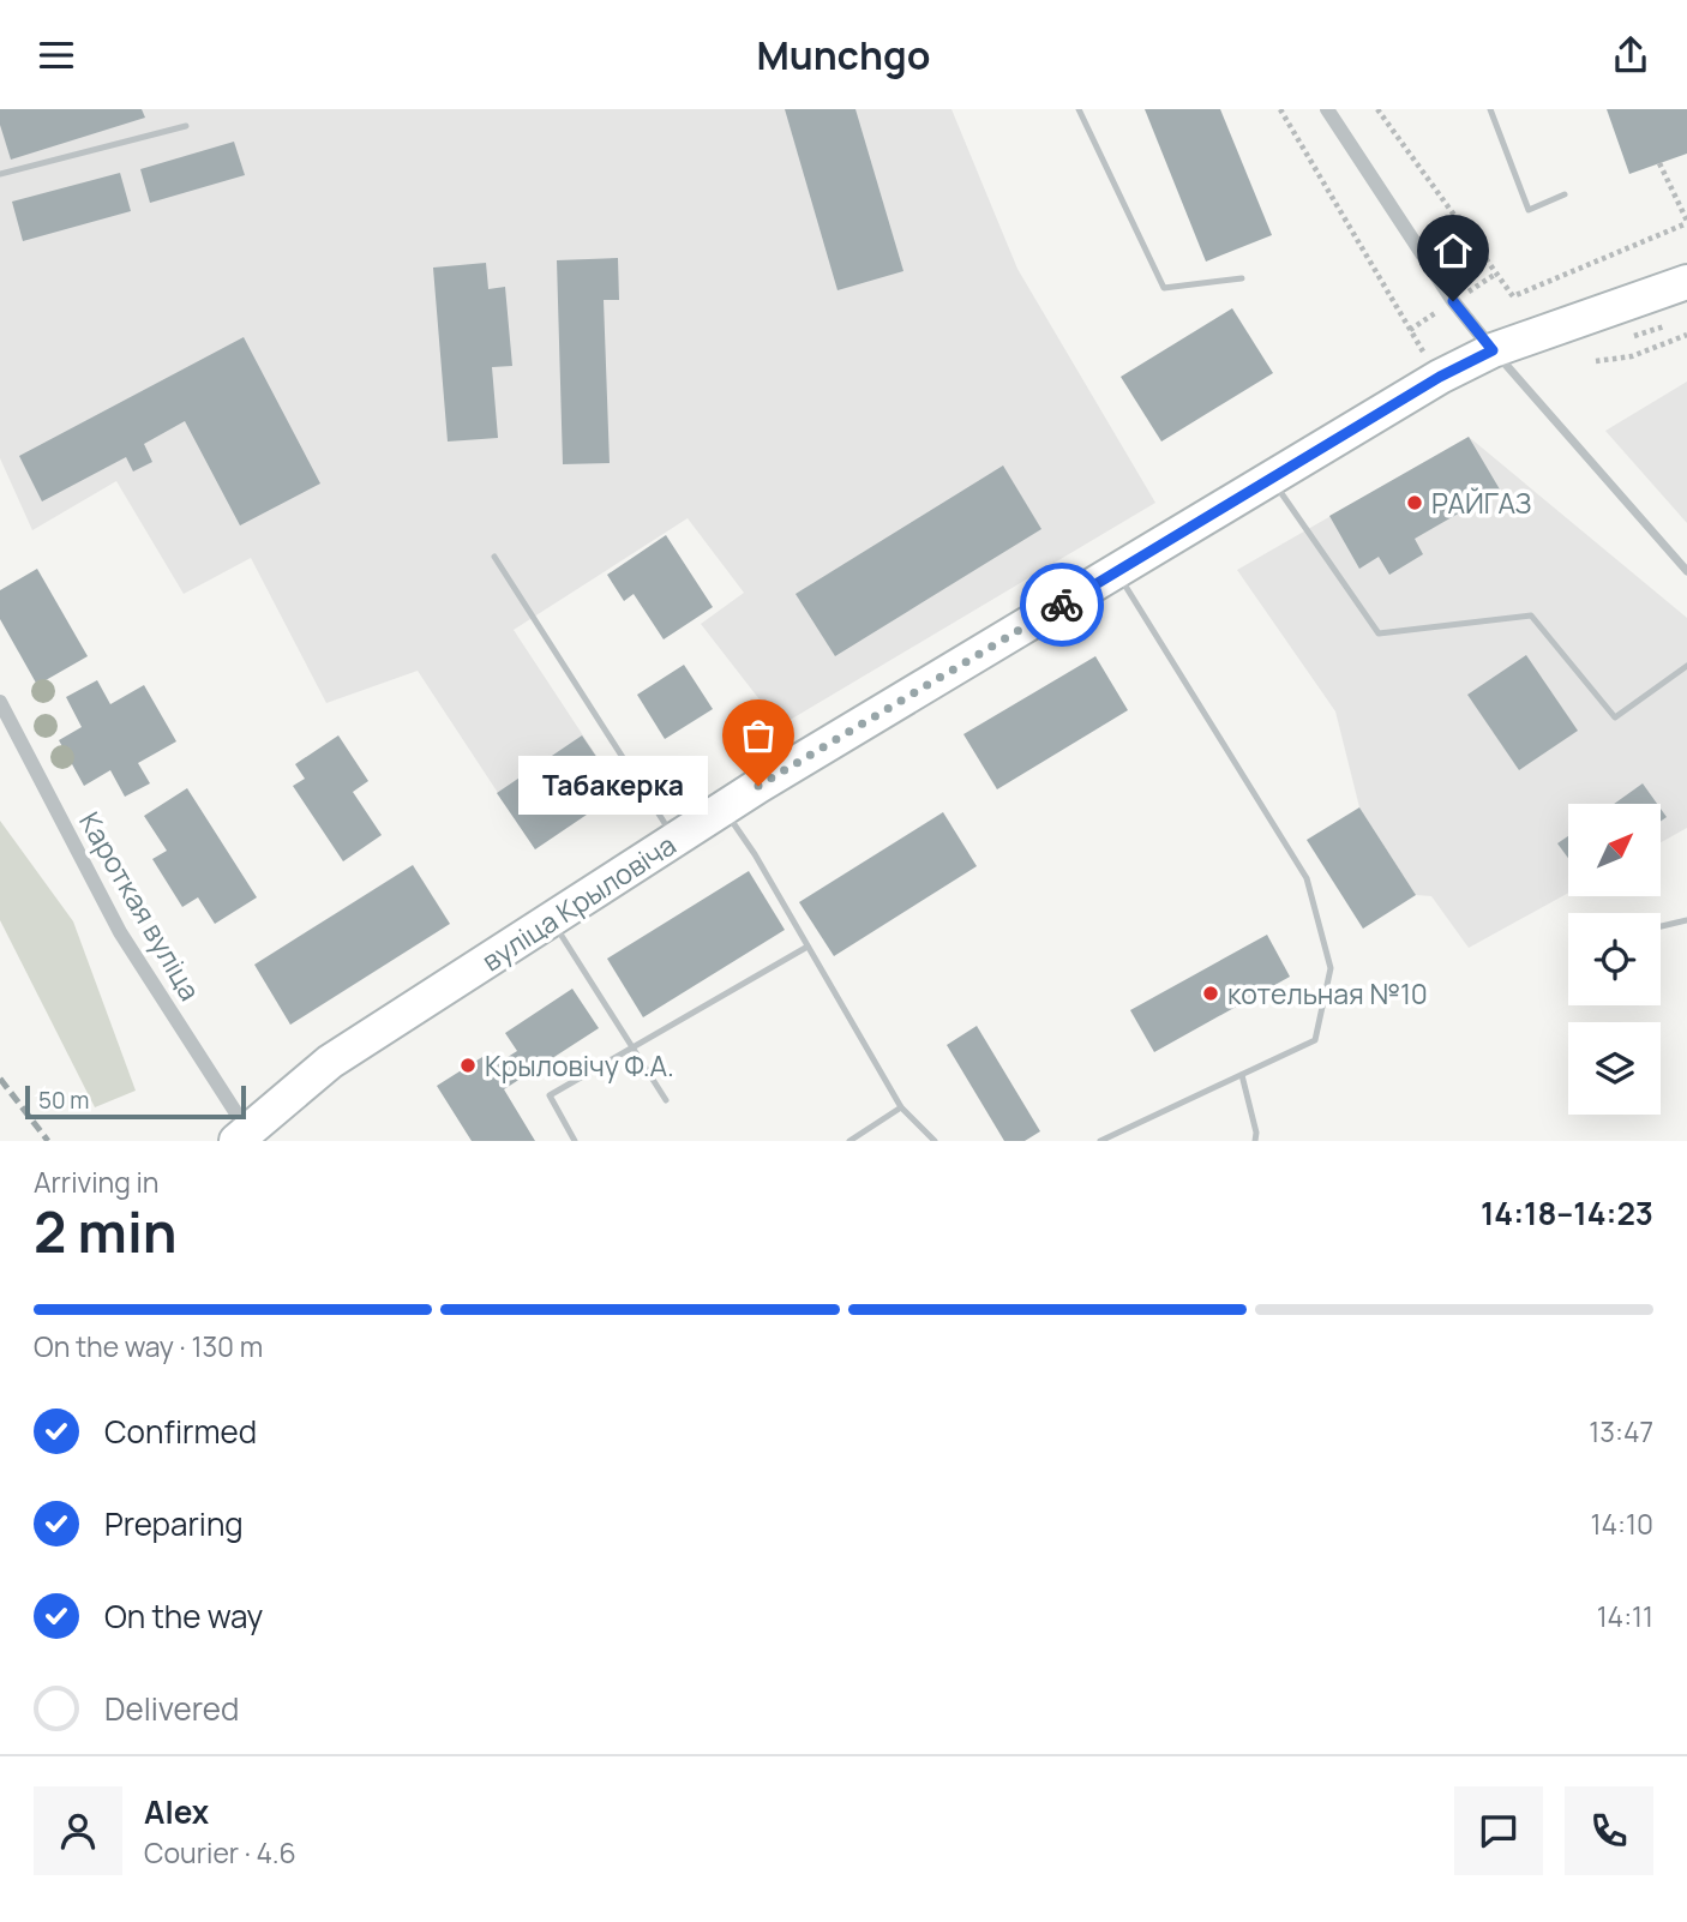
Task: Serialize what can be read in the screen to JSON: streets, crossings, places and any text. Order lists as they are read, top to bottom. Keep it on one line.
{"streets":{"main road":["вуліца Крыловіча"],"street":["Кароткая вуліца"]},"crossings":[["вуліца Крыловіча","Кароткая вуліца"]],"places":["РАЙГАЗ","Табакерка","котельная №10","Крыловічу Ф.А."],"scale_bar":"50 m","north":"top right","page":{"header":"Munchgo","bubble":"Табакерка","scale":"50 m","heading":["2 min","Arriving in","14:18–14:23"],"panel":["Alex","Courier · 4.6"],"bar":"On the way · 130 m","list":[["Confirmed","13:47"],["Preparing","14:10"],["On the way","14:11"],"Delivered"]}}
